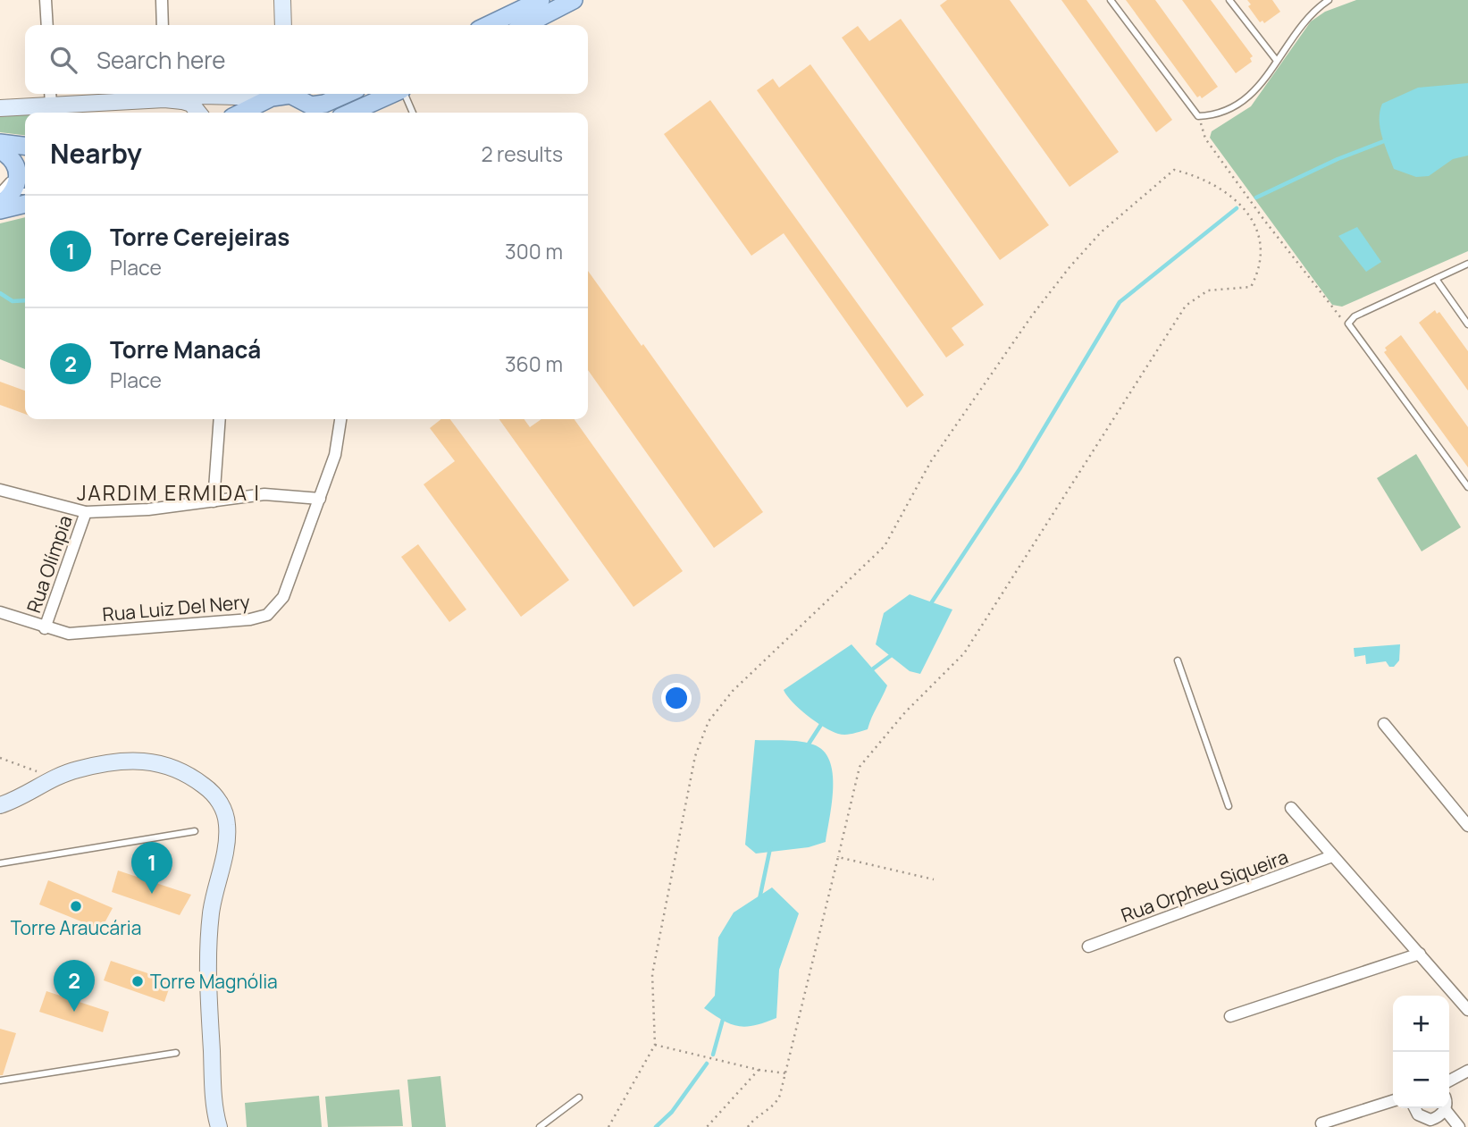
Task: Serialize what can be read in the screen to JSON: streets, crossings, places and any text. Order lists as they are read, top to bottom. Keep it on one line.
{"streets":{"street":["Rua Olímpia","Rua Luiz Del Nery","Rua Orpheu Siqueira"]},"crossings":[["Rua Olímpia","Rua Luiz Del Nery"]],"districts":["JARDIM ERMIDA I"],"places":["Torre Araucária","Torre Magnólia"],"page":{"search":"Search here","heading":["Nearby","2 results"],"list":[{"mark":"1","name":"Torre Cerejeiras","note":"Place","value":"300 m"},{"mark":"2","name":"Torre Manacá","note":"Place","value":"360 m"}],"pins":["1","2"],"map_buttons":["+","−"]}}
